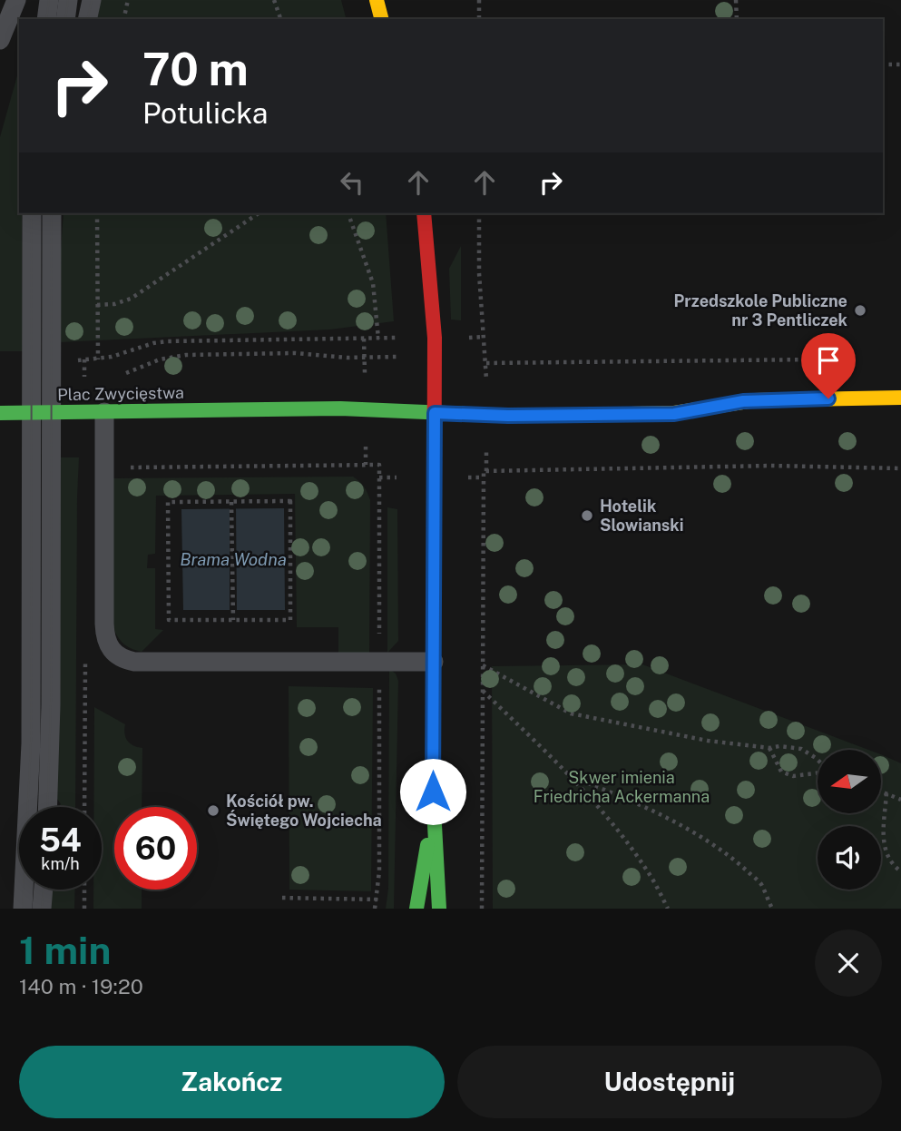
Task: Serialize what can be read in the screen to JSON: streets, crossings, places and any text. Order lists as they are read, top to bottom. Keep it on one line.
{"streets":{"street":["Plac Zwycięstwa"]},"water":["Brama Wodna"],"parks":["Skwer imienia Friedricha Ackermanna"],"places":["Przedszkole Publiczne nr 3 Pentliczek","Hotelik Slowianski","Kościół pw. Świętego Wojciecha"],"north":"left","page":{"turn":["70 m","Potulicka"],"speed":"54 km/h","limit":"60","heading":["1 min","140 m · 19:20"],"buttons":["Zakończ","Udostępnij"]}}
